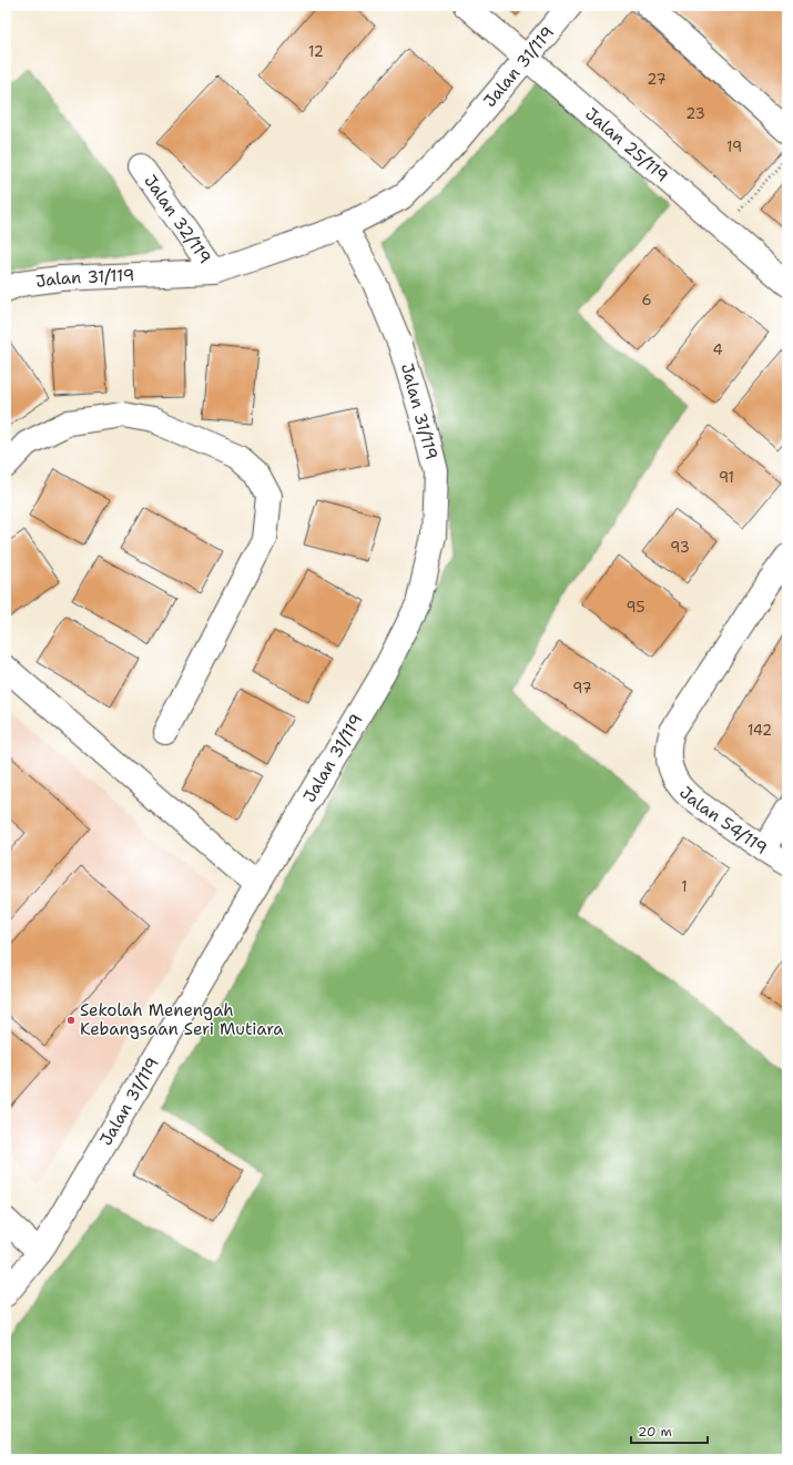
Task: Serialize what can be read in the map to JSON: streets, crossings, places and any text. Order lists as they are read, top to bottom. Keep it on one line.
{"streets":{"street":["Jalan 31/119","Jalan 25/119","Jalan 32/119","Jalan 54/119"]},"crossings":[["Jalan 31/119","Jalan 25/119"],["Jalan 31/119","Jalan 32/119"]],"places":["Sekolah Menengah Kebangsaan Seri Mutiara"],"house_numbers":["12","27","23","19","6","4","91","93","95","97","142","1"],"scale_bar":"20 m"}
